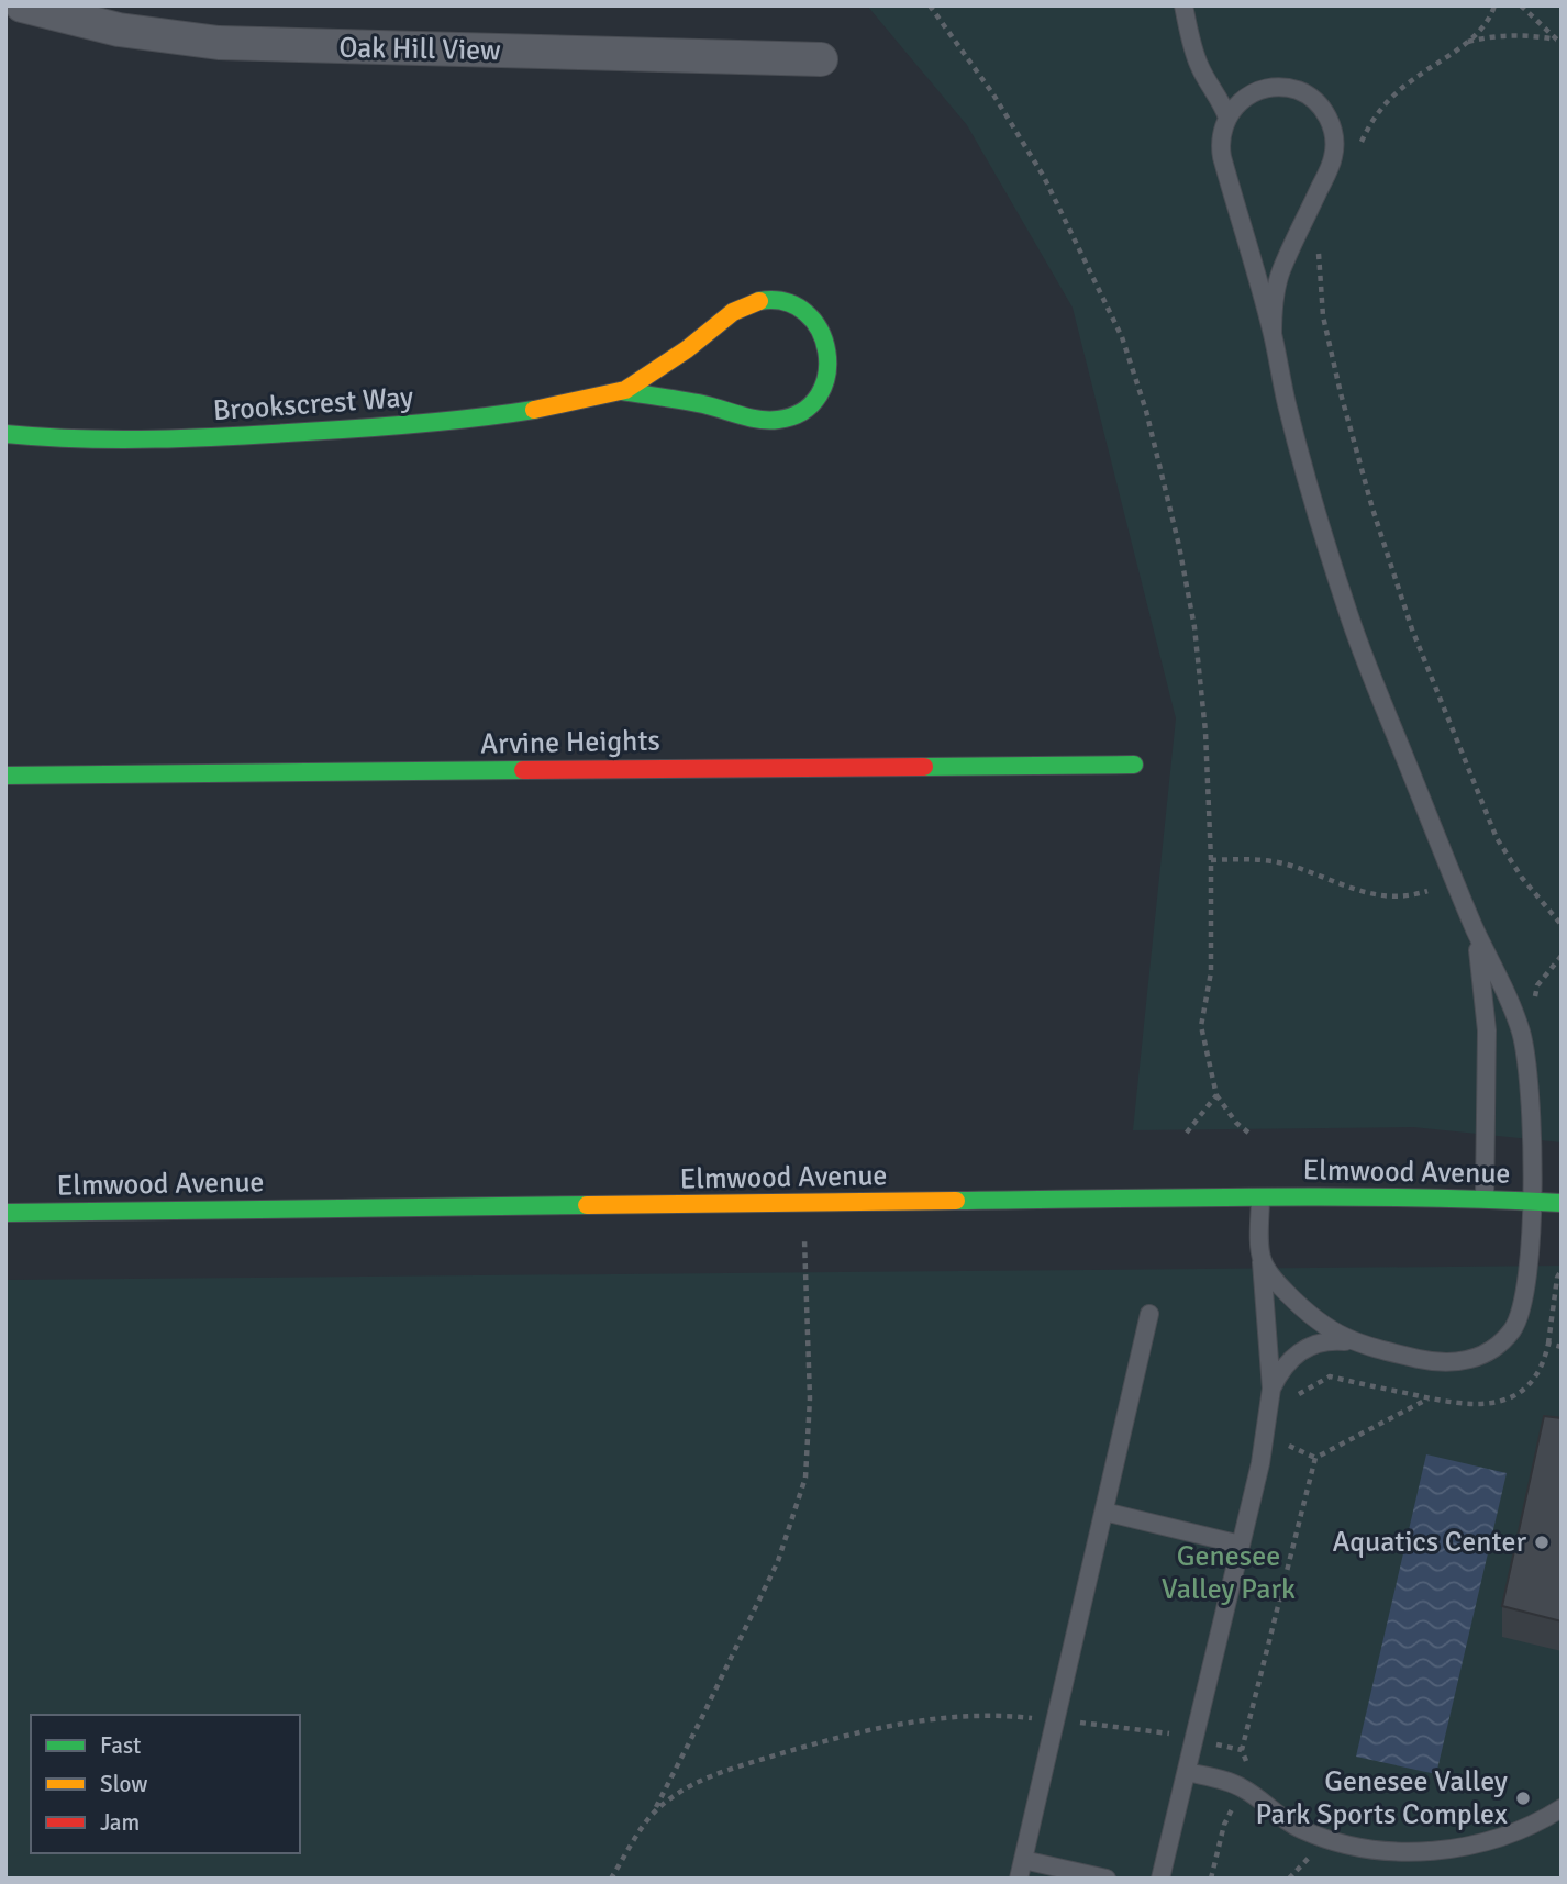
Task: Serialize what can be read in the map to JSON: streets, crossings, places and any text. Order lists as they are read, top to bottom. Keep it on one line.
{"streets":{"street":["Oak Hill View","Brookscrest Way","Arvine Heights","Elmwood Avenue"]},"parks":["Genesee Valley Park"],"places":["Aquatics Center","Genesee Valley Park Sports Complex"],"legend":["Fast","Slow","Jam"]}
